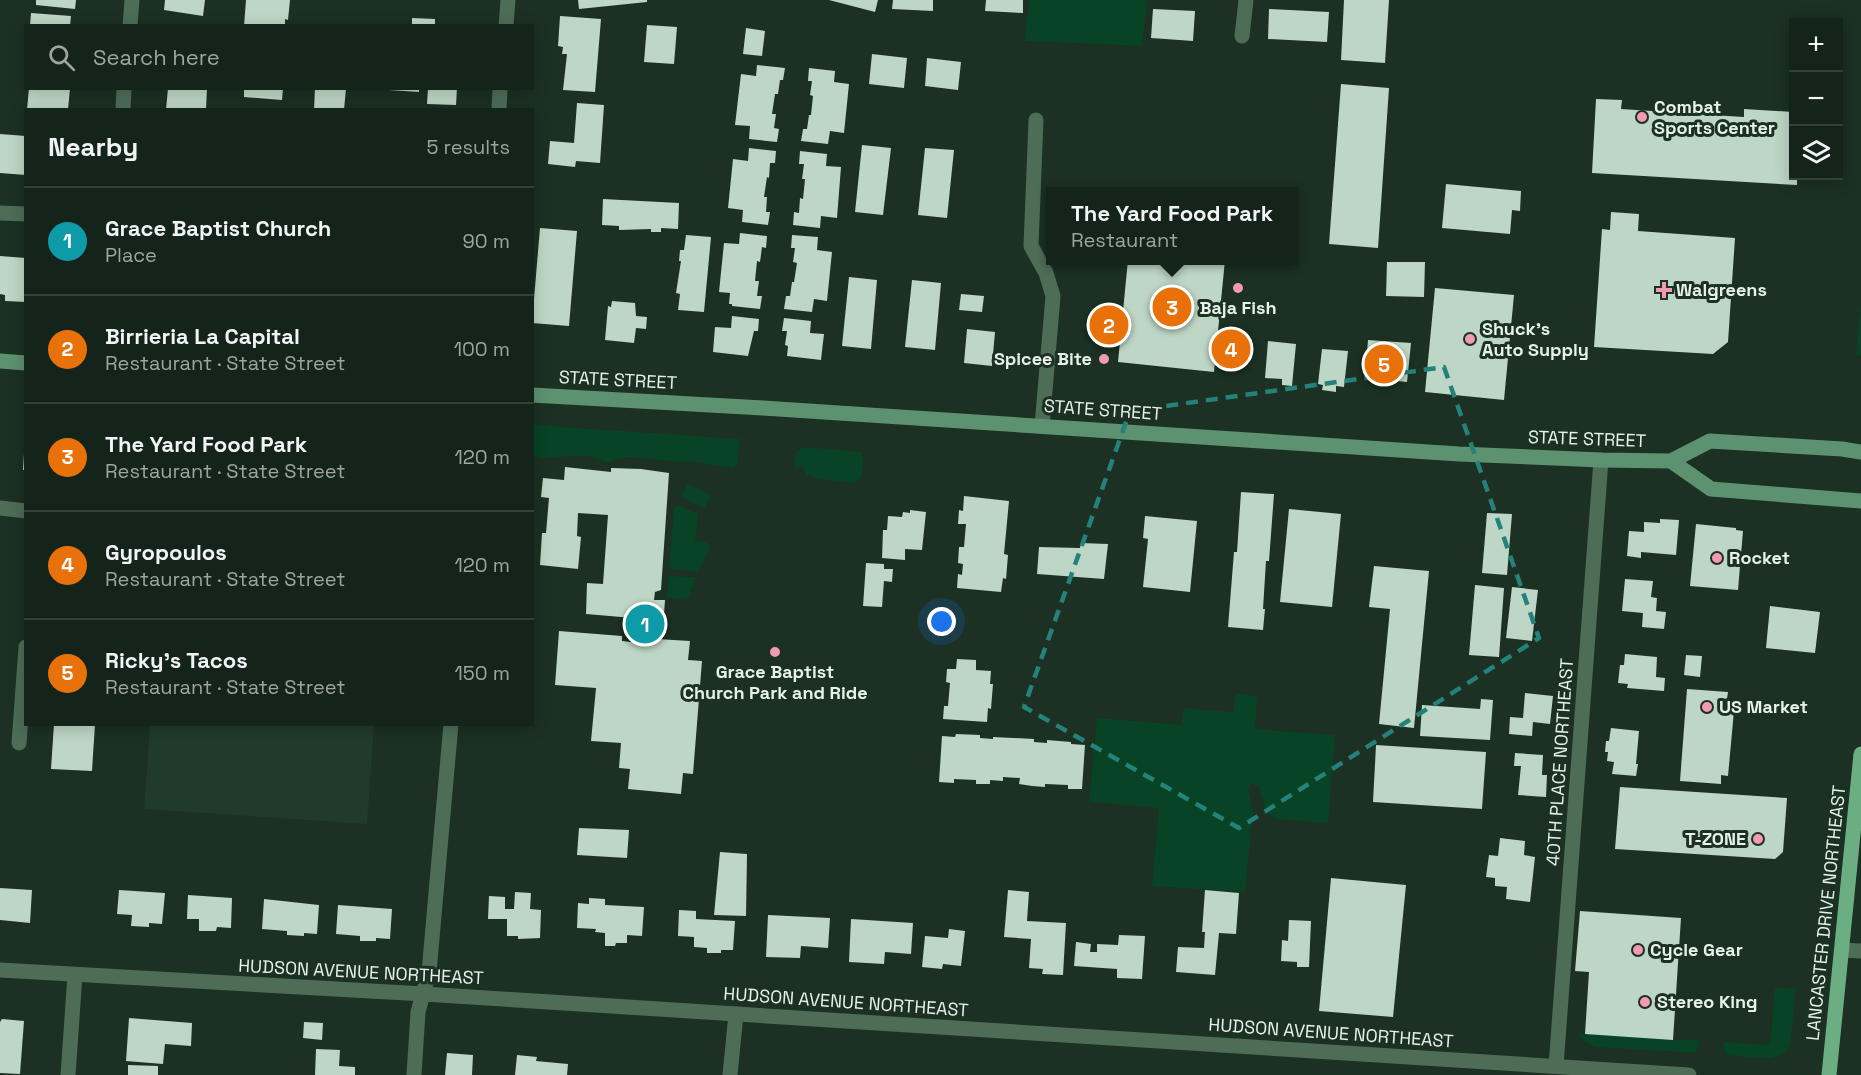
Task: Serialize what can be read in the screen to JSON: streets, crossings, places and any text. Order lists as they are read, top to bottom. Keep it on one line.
{"streets":{"main road":["STATE STREET","LANCASTER DRIVE NORTHEAST"],"street":["40TH PLACE NORTHEAST","HUDSON AVENUE NORTHEAST"]},"crossings":[["STATE STREET","40TH PLACE NORTHEAST"],["40TH PLACE NORTHEAST","HUDSON AVENUE NORTHEAST"]],"places":{"other":["Combat Sports Center","Baja Fish","Shuck's Auto Supply","Spicee Bite","Rocket","Grace Baptist Church Park and Ride","US Market","T-ZONE","Cycle Gear","Stereo King"],"health":["Walgreens"]},"page":{"map_buttons":["+","−"],"search":"Search here","heading":["Nearby","5 results"],"list":[{"mark":"1","name":"Grace Baptist Church","note":"Place","value":"90 m"},{"mark":"2","name":"Birrieria La Capital","note":"Restaurant · State Street","value":"100 m"},{"mark":"3","name":"The Yard Food Park","note":"Restaurant · State Street","value":"120 m"},{"mark":"4","name":"Gyropoulos","note":"Restaurant · State Street","value":"120 m"},{"mark":"5","name":"Ricky's Tacos","note":"Restaurant · State Street","value":"150 m"}],"popup":["The Yard Food Park","Restaurant"],"pins":["3","2","4","5","1"]}}
